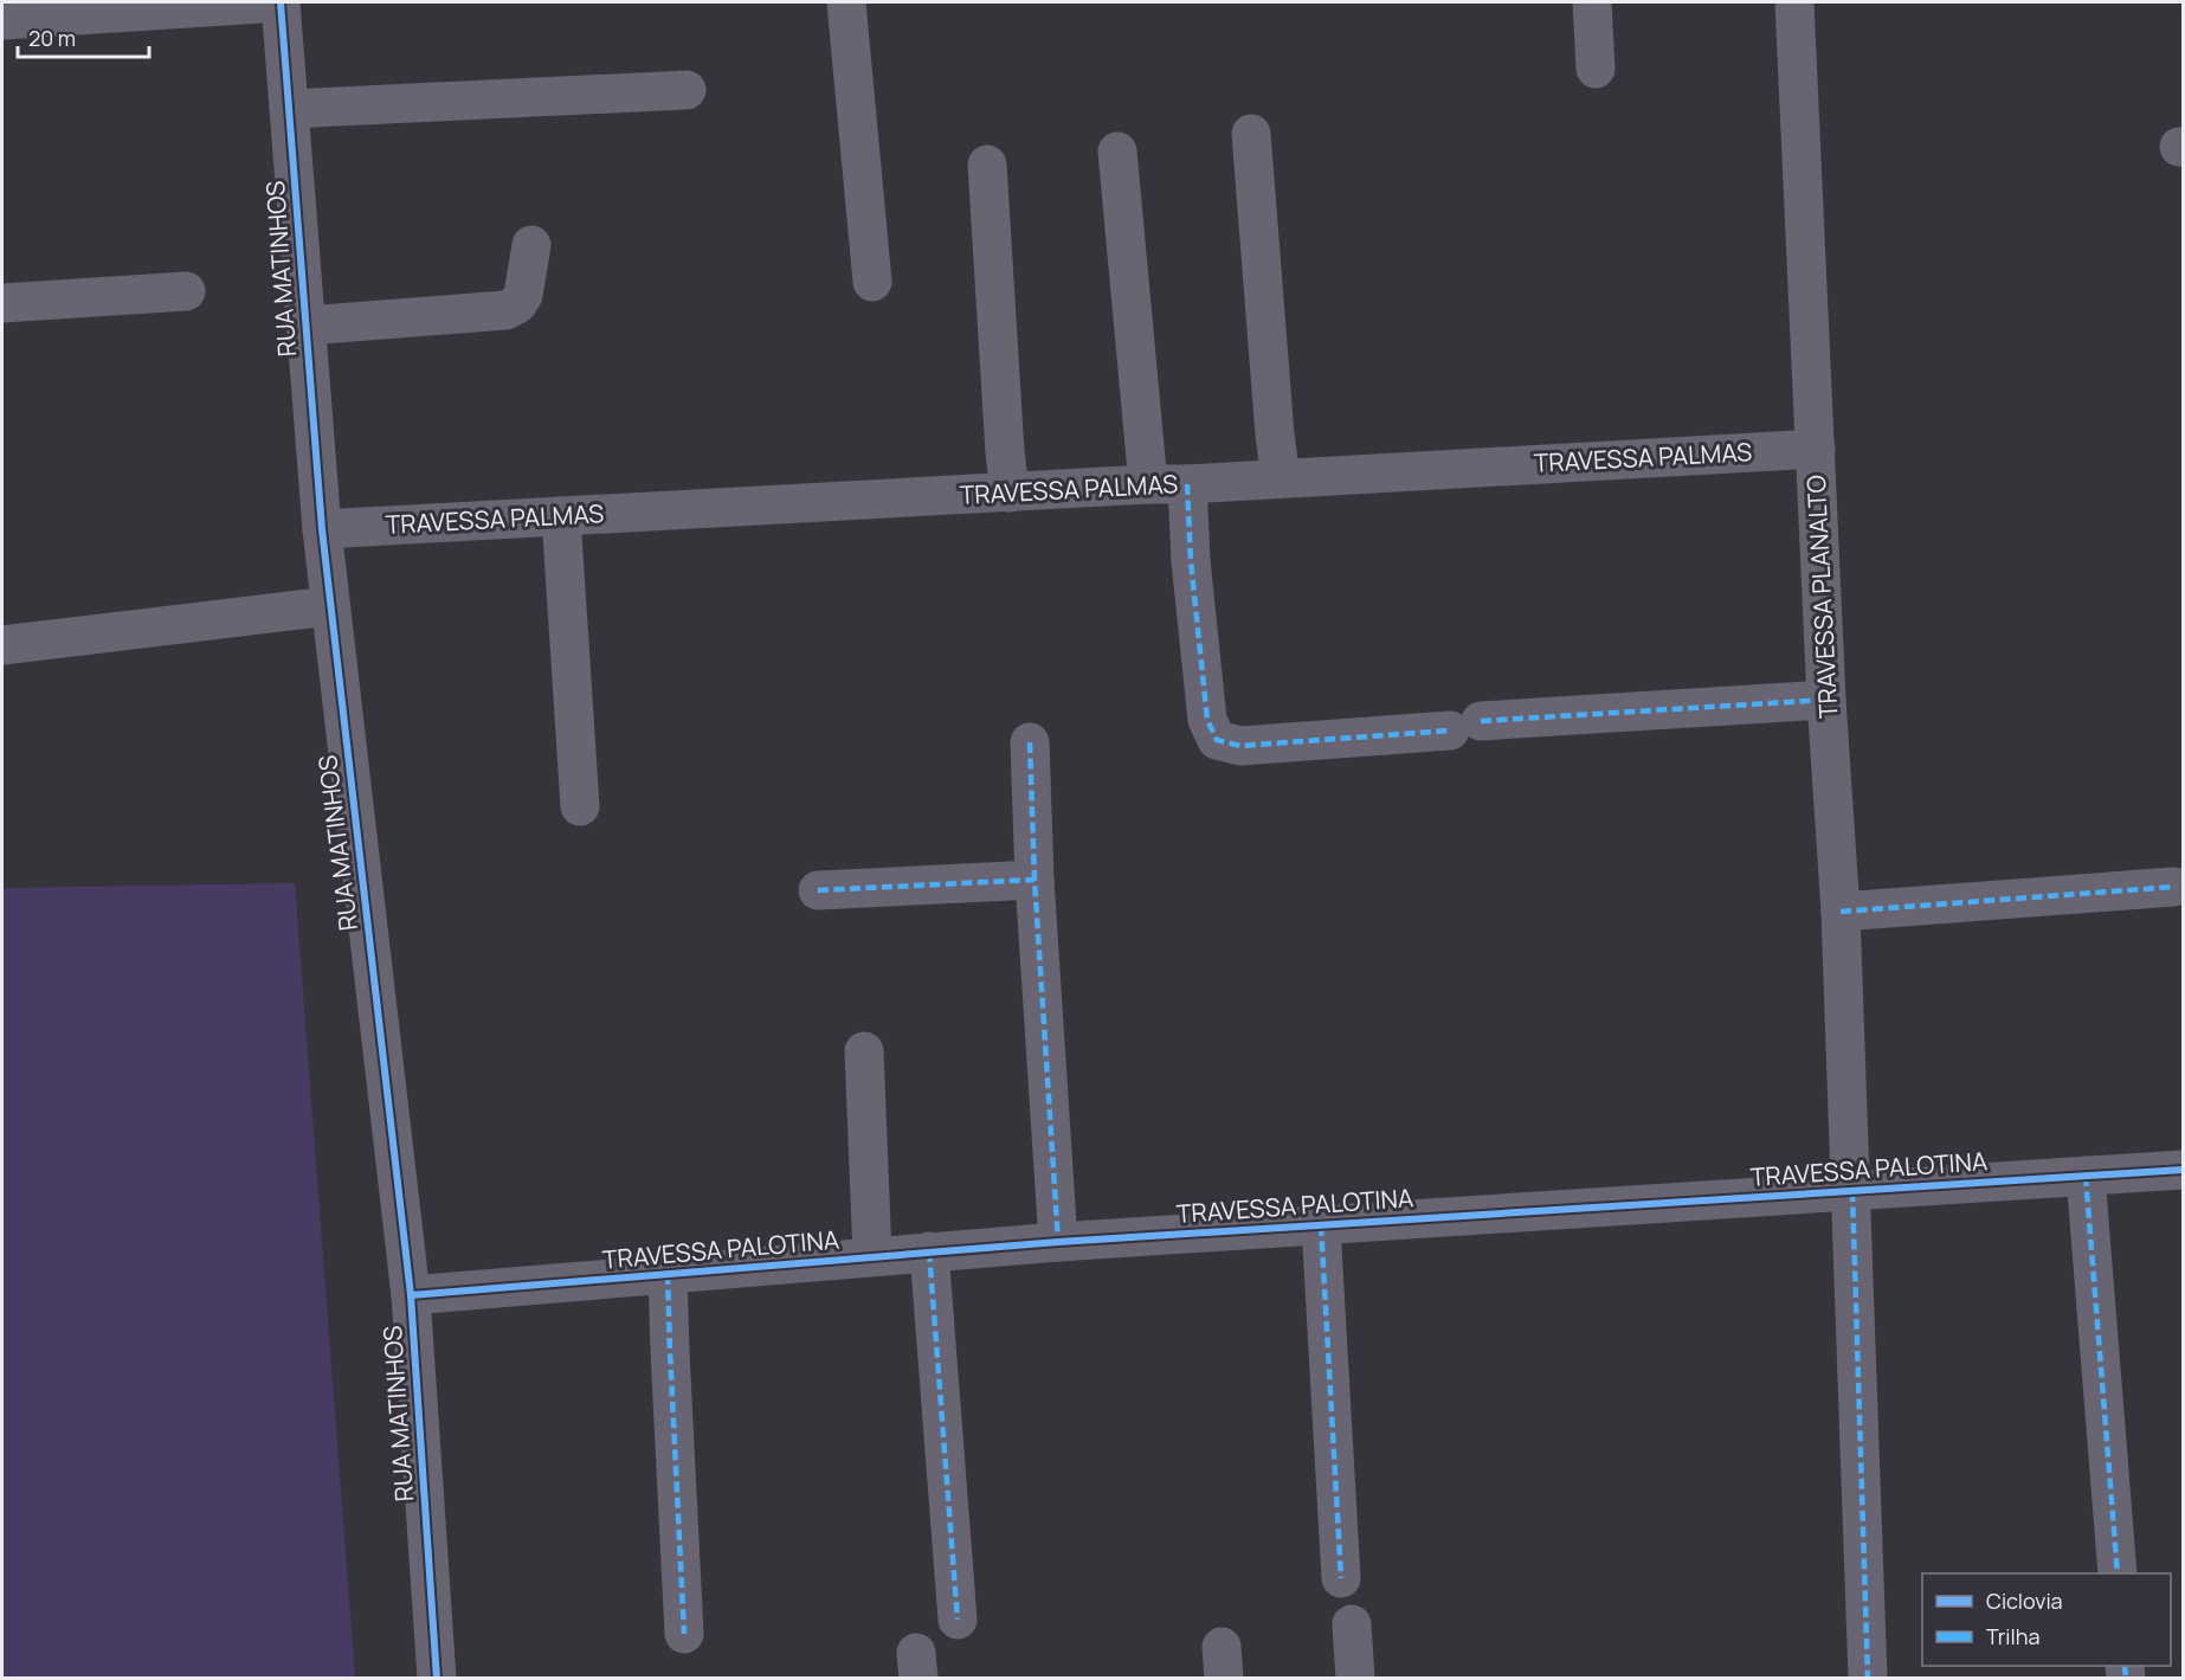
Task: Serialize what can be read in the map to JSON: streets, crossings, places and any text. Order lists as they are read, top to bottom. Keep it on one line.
{"streets":{"street":["RUA MATINHOS","TRAVESSA PALMAS","TRAVESSA PLANALTO","TRAVESSA PALOTINA"]},"crossings":[["RUA MATINHOS","TRAVESSA PALMAS"],["RUA MATINHOS","TRAVESSA PALOTINA"],["TRAVESSA PALMAS","TRAVESSA PLANALTO"],["TRAVESSA PLANALTO","TRAVESSA PALOTINA"]],"legend":["Ciclovia","Trilha"],"scale_bar":"20 m"}
